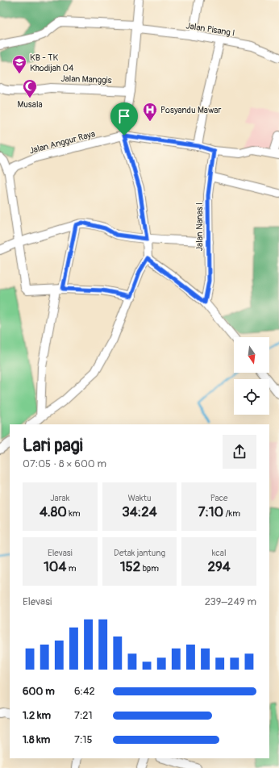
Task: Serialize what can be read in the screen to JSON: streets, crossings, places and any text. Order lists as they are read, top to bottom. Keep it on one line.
{"streets":{"street":["Jalan Pisang I","Jalan Manggis","Jalan Anggur Raya","Jalan Nanas I"]},"places":{"school or university":["KB - TK Khodijah 04"],"mosque":["Musala"],"hospital":["Posyandu Mawar"]},"north":"bottom","page":{"heading":["Lari pagi","07:05 · 8 × 600 m"],"stats":[["Jarak","4.80 km"],["Waktu","34:24"],["Pace","7:10 /km"],["Elevasi","104 m"],["Detak jantung","152 bpm"],["kcal","294"]],"chart":["Elevasi","239–249 m"],"list":[{"name":"600 m","note":"6:42"},{"name":"1.2 km","note":"7:21"},{"name":"1.8 km","note":"7:15"}]}}
